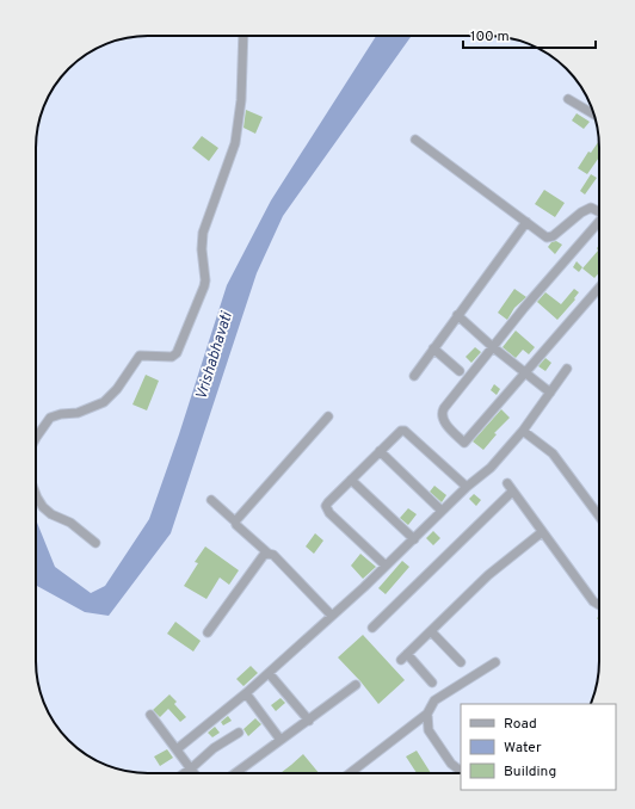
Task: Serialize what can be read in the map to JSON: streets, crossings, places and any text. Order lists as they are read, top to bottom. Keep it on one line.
{"water":["Vrishabhavati"],"legend":["Road","Water","Building"],"scale_bar":"100 m"}
